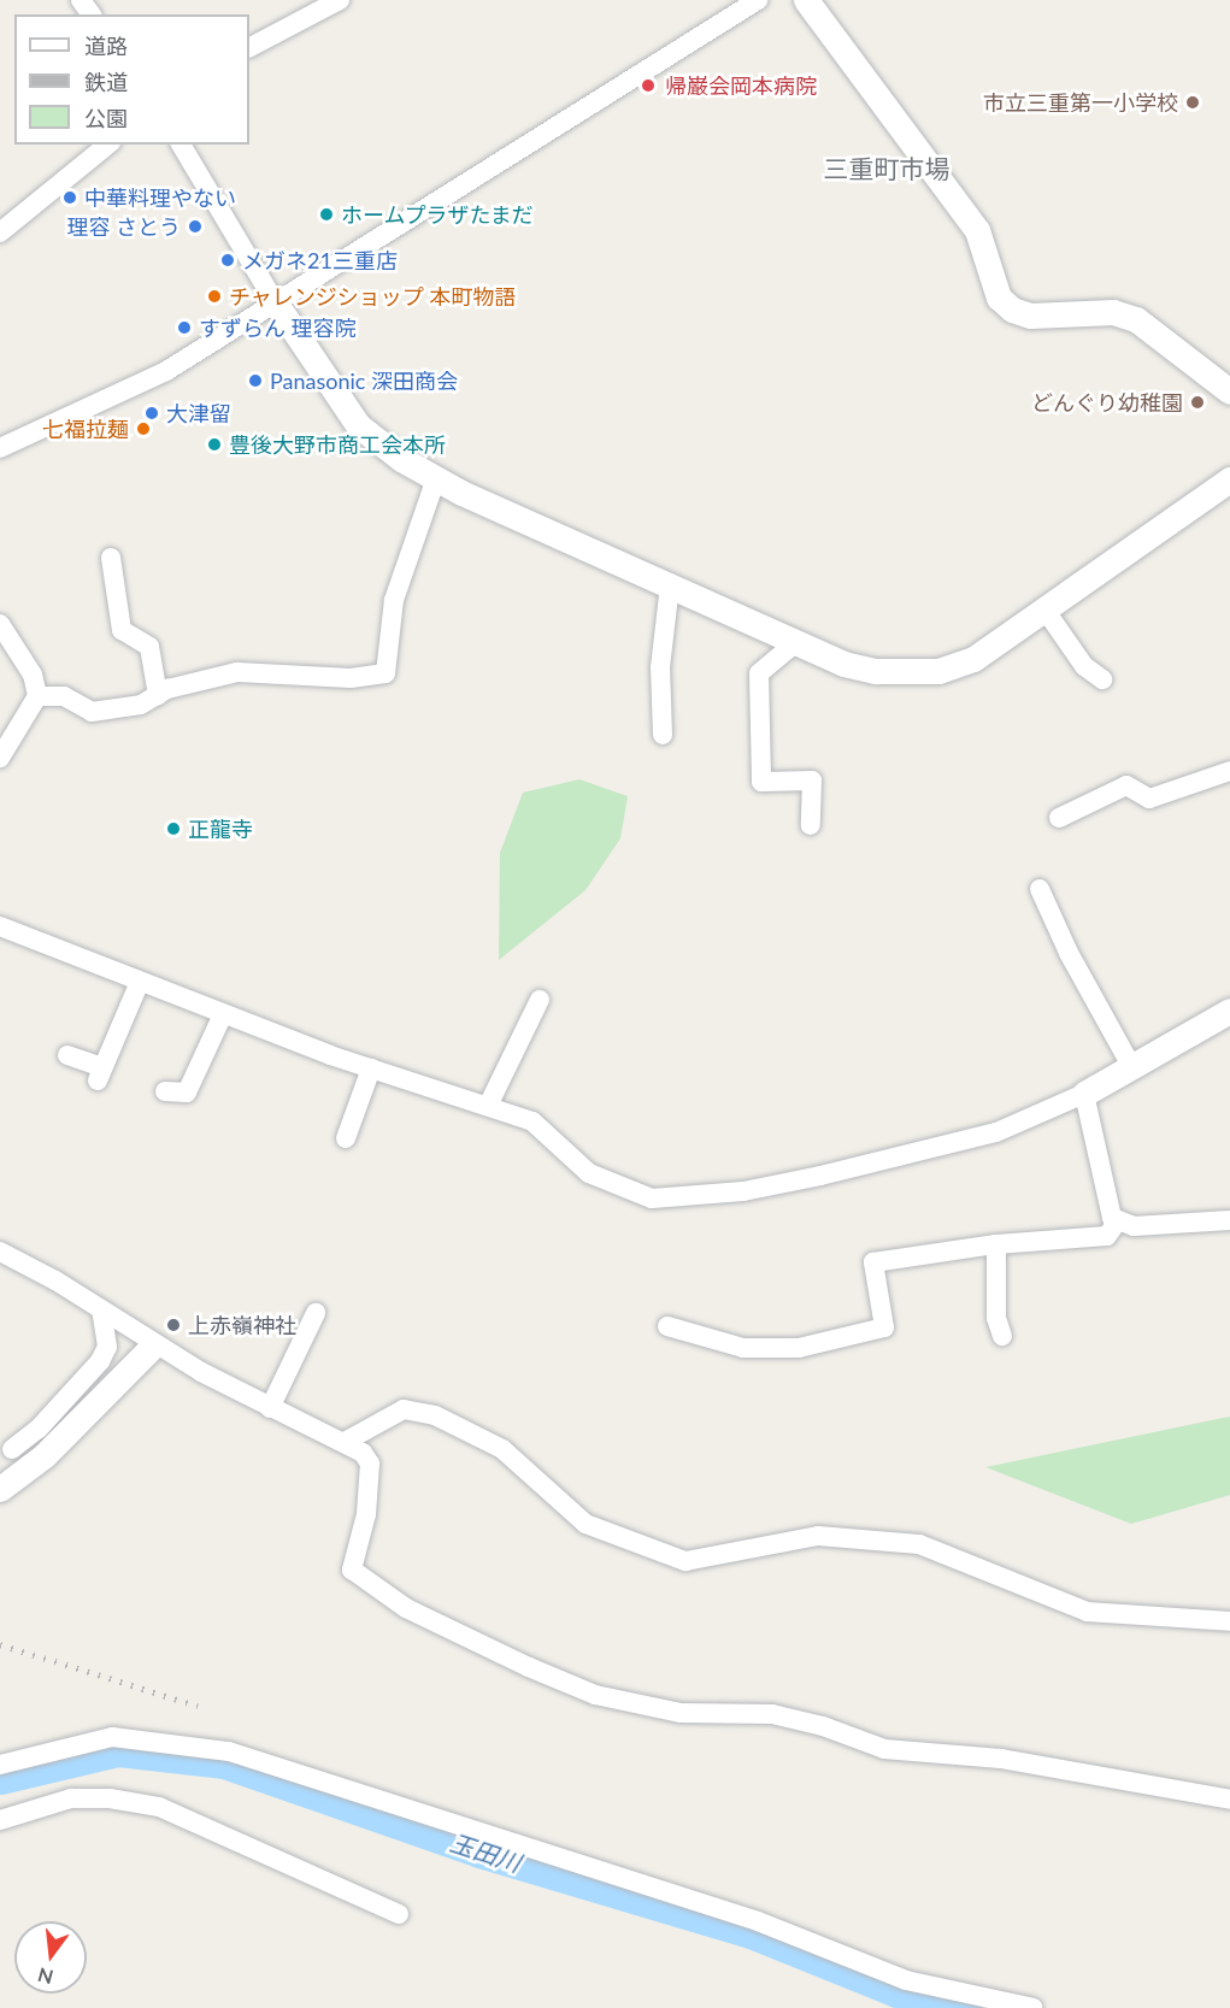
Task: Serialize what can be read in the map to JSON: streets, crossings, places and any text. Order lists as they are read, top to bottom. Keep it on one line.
{"districts":["三重町市場"],"water":["玉田川"],"places":["帰巌会岡本病院","市立三重第一小学校","中華料理やない","ホームプラザたまだ","理容 さとう","メガネ21三重店","チャレンジショップ 本町物語","すずらん 理容院","Panasonic 深田商会","どんぐり幼稚園","大津留","七福拉麺","豊後大野市商工会本所","正龍寺","上赤嶺神社"],"legend":["道路","鉄道","公園"],"north":"bottom"}
